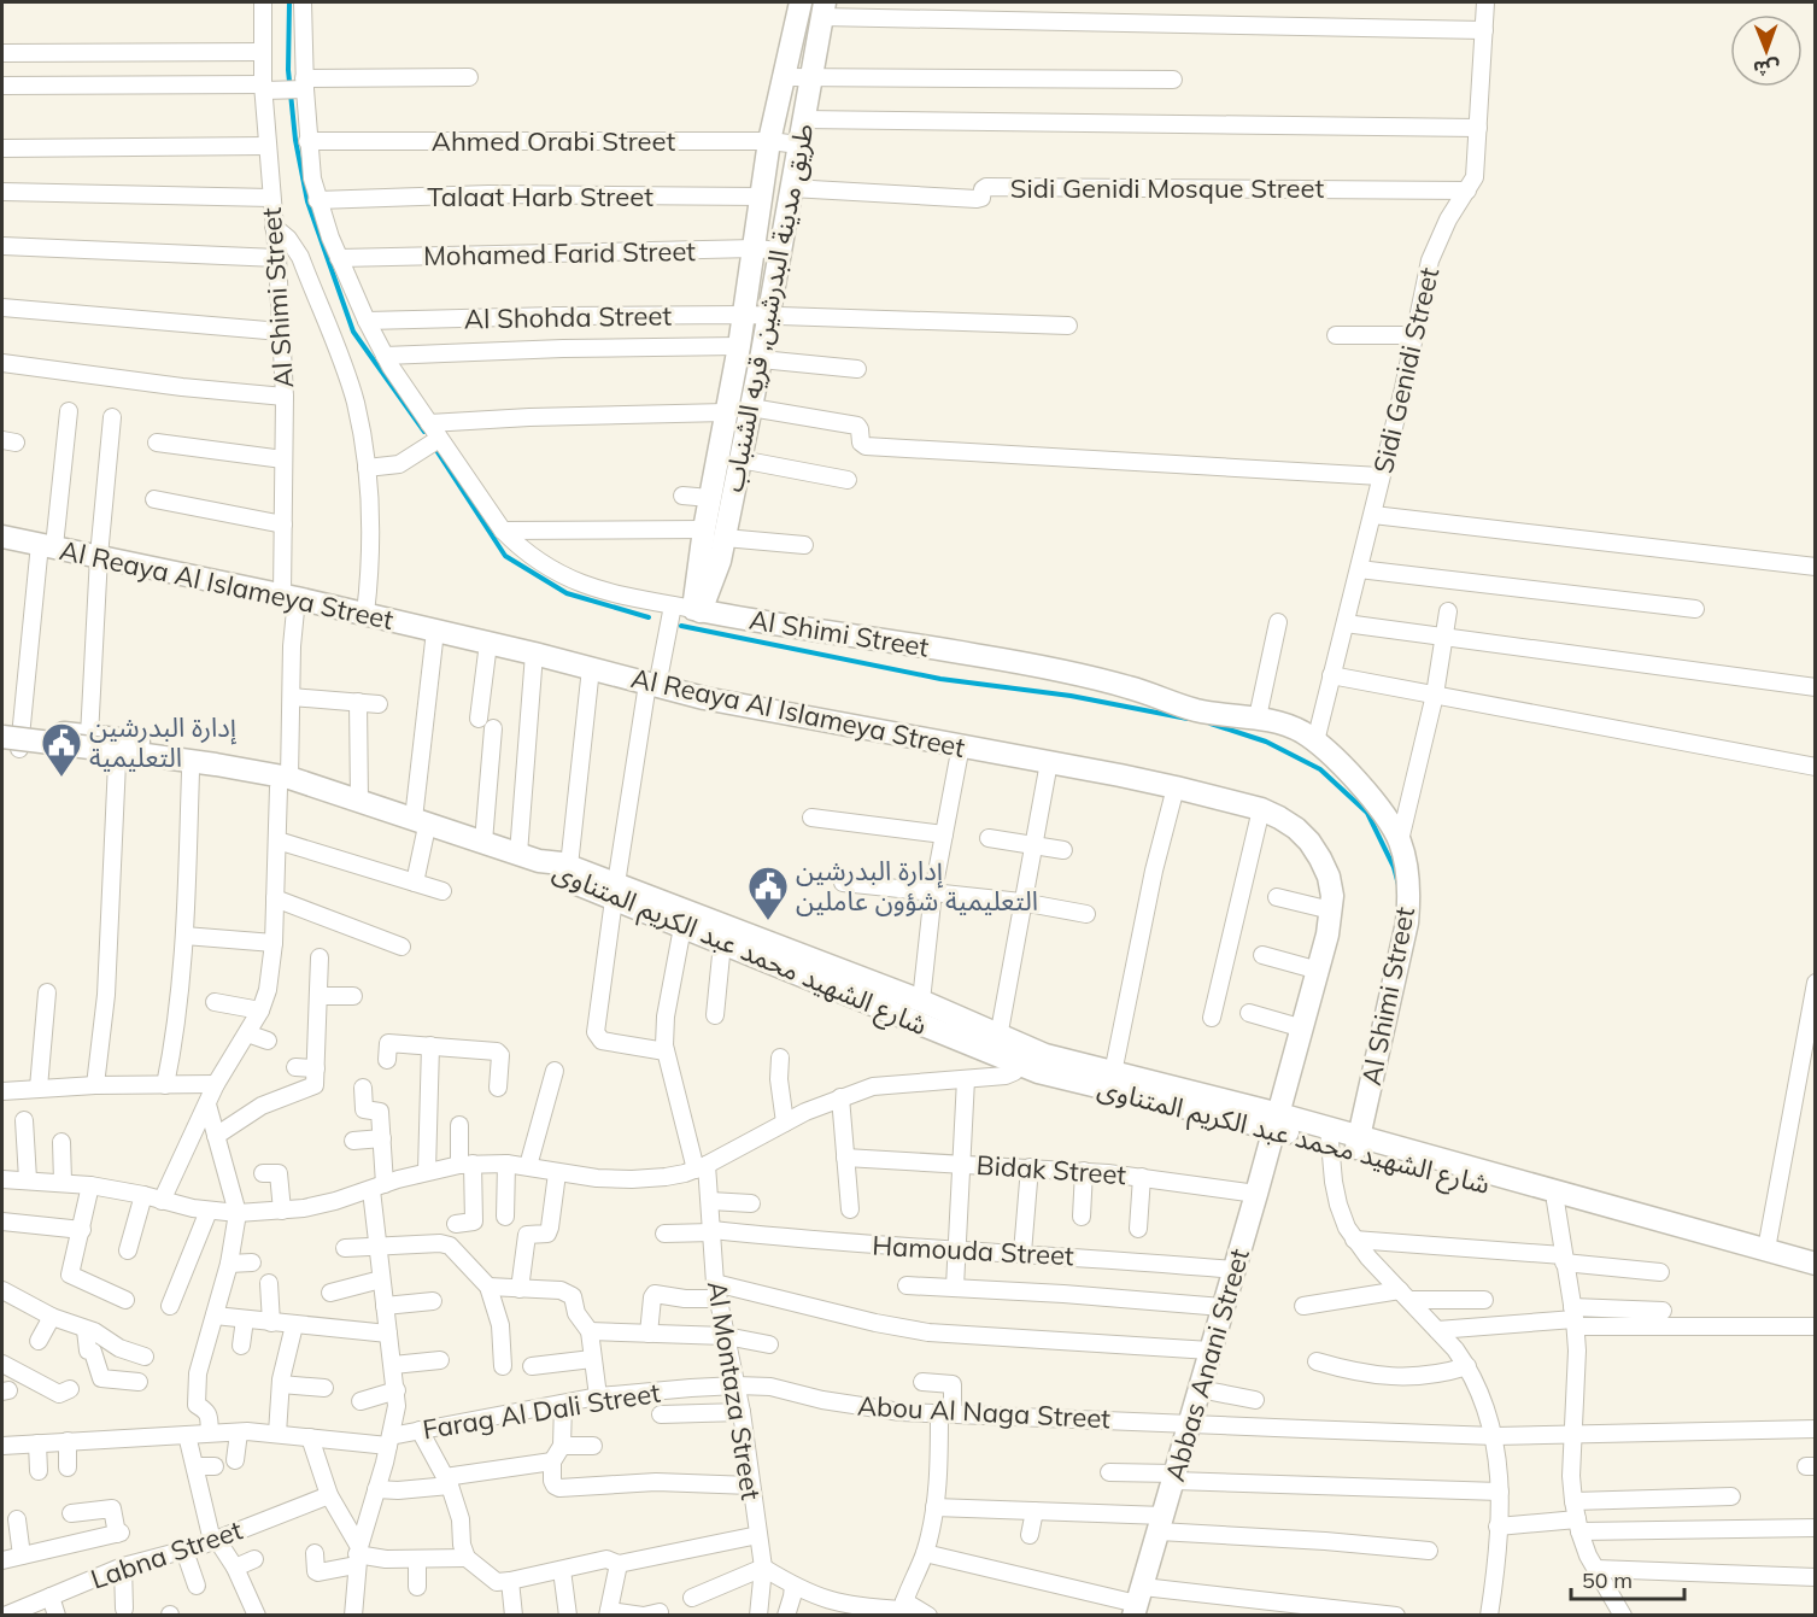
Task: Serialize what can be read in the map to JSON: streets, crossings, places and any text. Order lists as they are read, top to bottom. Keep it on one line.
{"streets":{"street":["Ahmed Orabi Street","Sidi Genidi Mosque Street","Talaat Harb Street","Mohamed Farid Street","Al Shimi Street","طريق مدينة البدرشين, قريه الشنباب","Al Shohda Street","Sidi Genidi Street","Al Reaya Al Islameya Street","شارع الشهيد محمد عبد الكريم المتناوى","Bidak Street","Hamouda Street","Abbas Anani Street","Al Montaza Street","Farag Al Dali Street","Abou Al Naga Street","Labna Street"]},"crossings":[["Ahmed Orabi Street","Al Shimi Street"],["Ahmed Orabi Street","طريق مدينة البدرشين, قريه الشنباب"],["Sidi Genidi Mosque Street","طريق مدينة البدرشين, قريه الشنباب"],["Sidi Genidi Mosque Street","Sidi Genidi Street"],["Talaat Harb Street","Al Shimi Street"],["Talaat Harb Street","طريق مدينة البدرشين, قريه الشنباب"],["Mohamed Farid Street","Al Shimi Street"],["Mohamed Farid Street","طريق مدينة البدرشين, قريه الشنباب"],["Al Shimi Street","طريق مدينة البدرشين, قريه الشنباب"],["Al Shimi Street","Al Shohda Street"],["Al Shimi Street","Sidi Genidi Street"],["Al Shimi Street","Al Reaya Al Islameya Street"],["Al Shimi Street","شارع الشهيد محمد عبد الكريم المتناوى"],["طريق مدينة البدرشين, قريه الشنباب","Al Shohda Street"],["Al Reaya Al Islameya Street","شارع الشهيد محمد عبد الكريم المتناوى"],["Al Reaya Al Islameya Street","Abbas Anani Street"],["شارع الشهيد محمد عبد الكريم المتناوى","Abbas Anani Street"],["شارع الشهيد محمد عبد الكريم المتناوى","Al Montaza Street"],["Bidak Street","Abbas Anani Street"],["Hamouda Street","Abbas Anani Street"],["Hamouda Street","Al Montaza Street"],["Abbas Anani Street","Abou Al Naga Street"],["Al Montaza Street","Farag Al Dali Street"],["Al Montaza Street","Abou Al Naga Street"],["Farag Al Dali Street","Abou Al Naga Street"]],"places":{"public building":["إدارة البدرشين التعليمية","إدارة البدرشين التعليمية شؤون عاملين"]},"scale_bar":"50 m","north":"bottom"}
